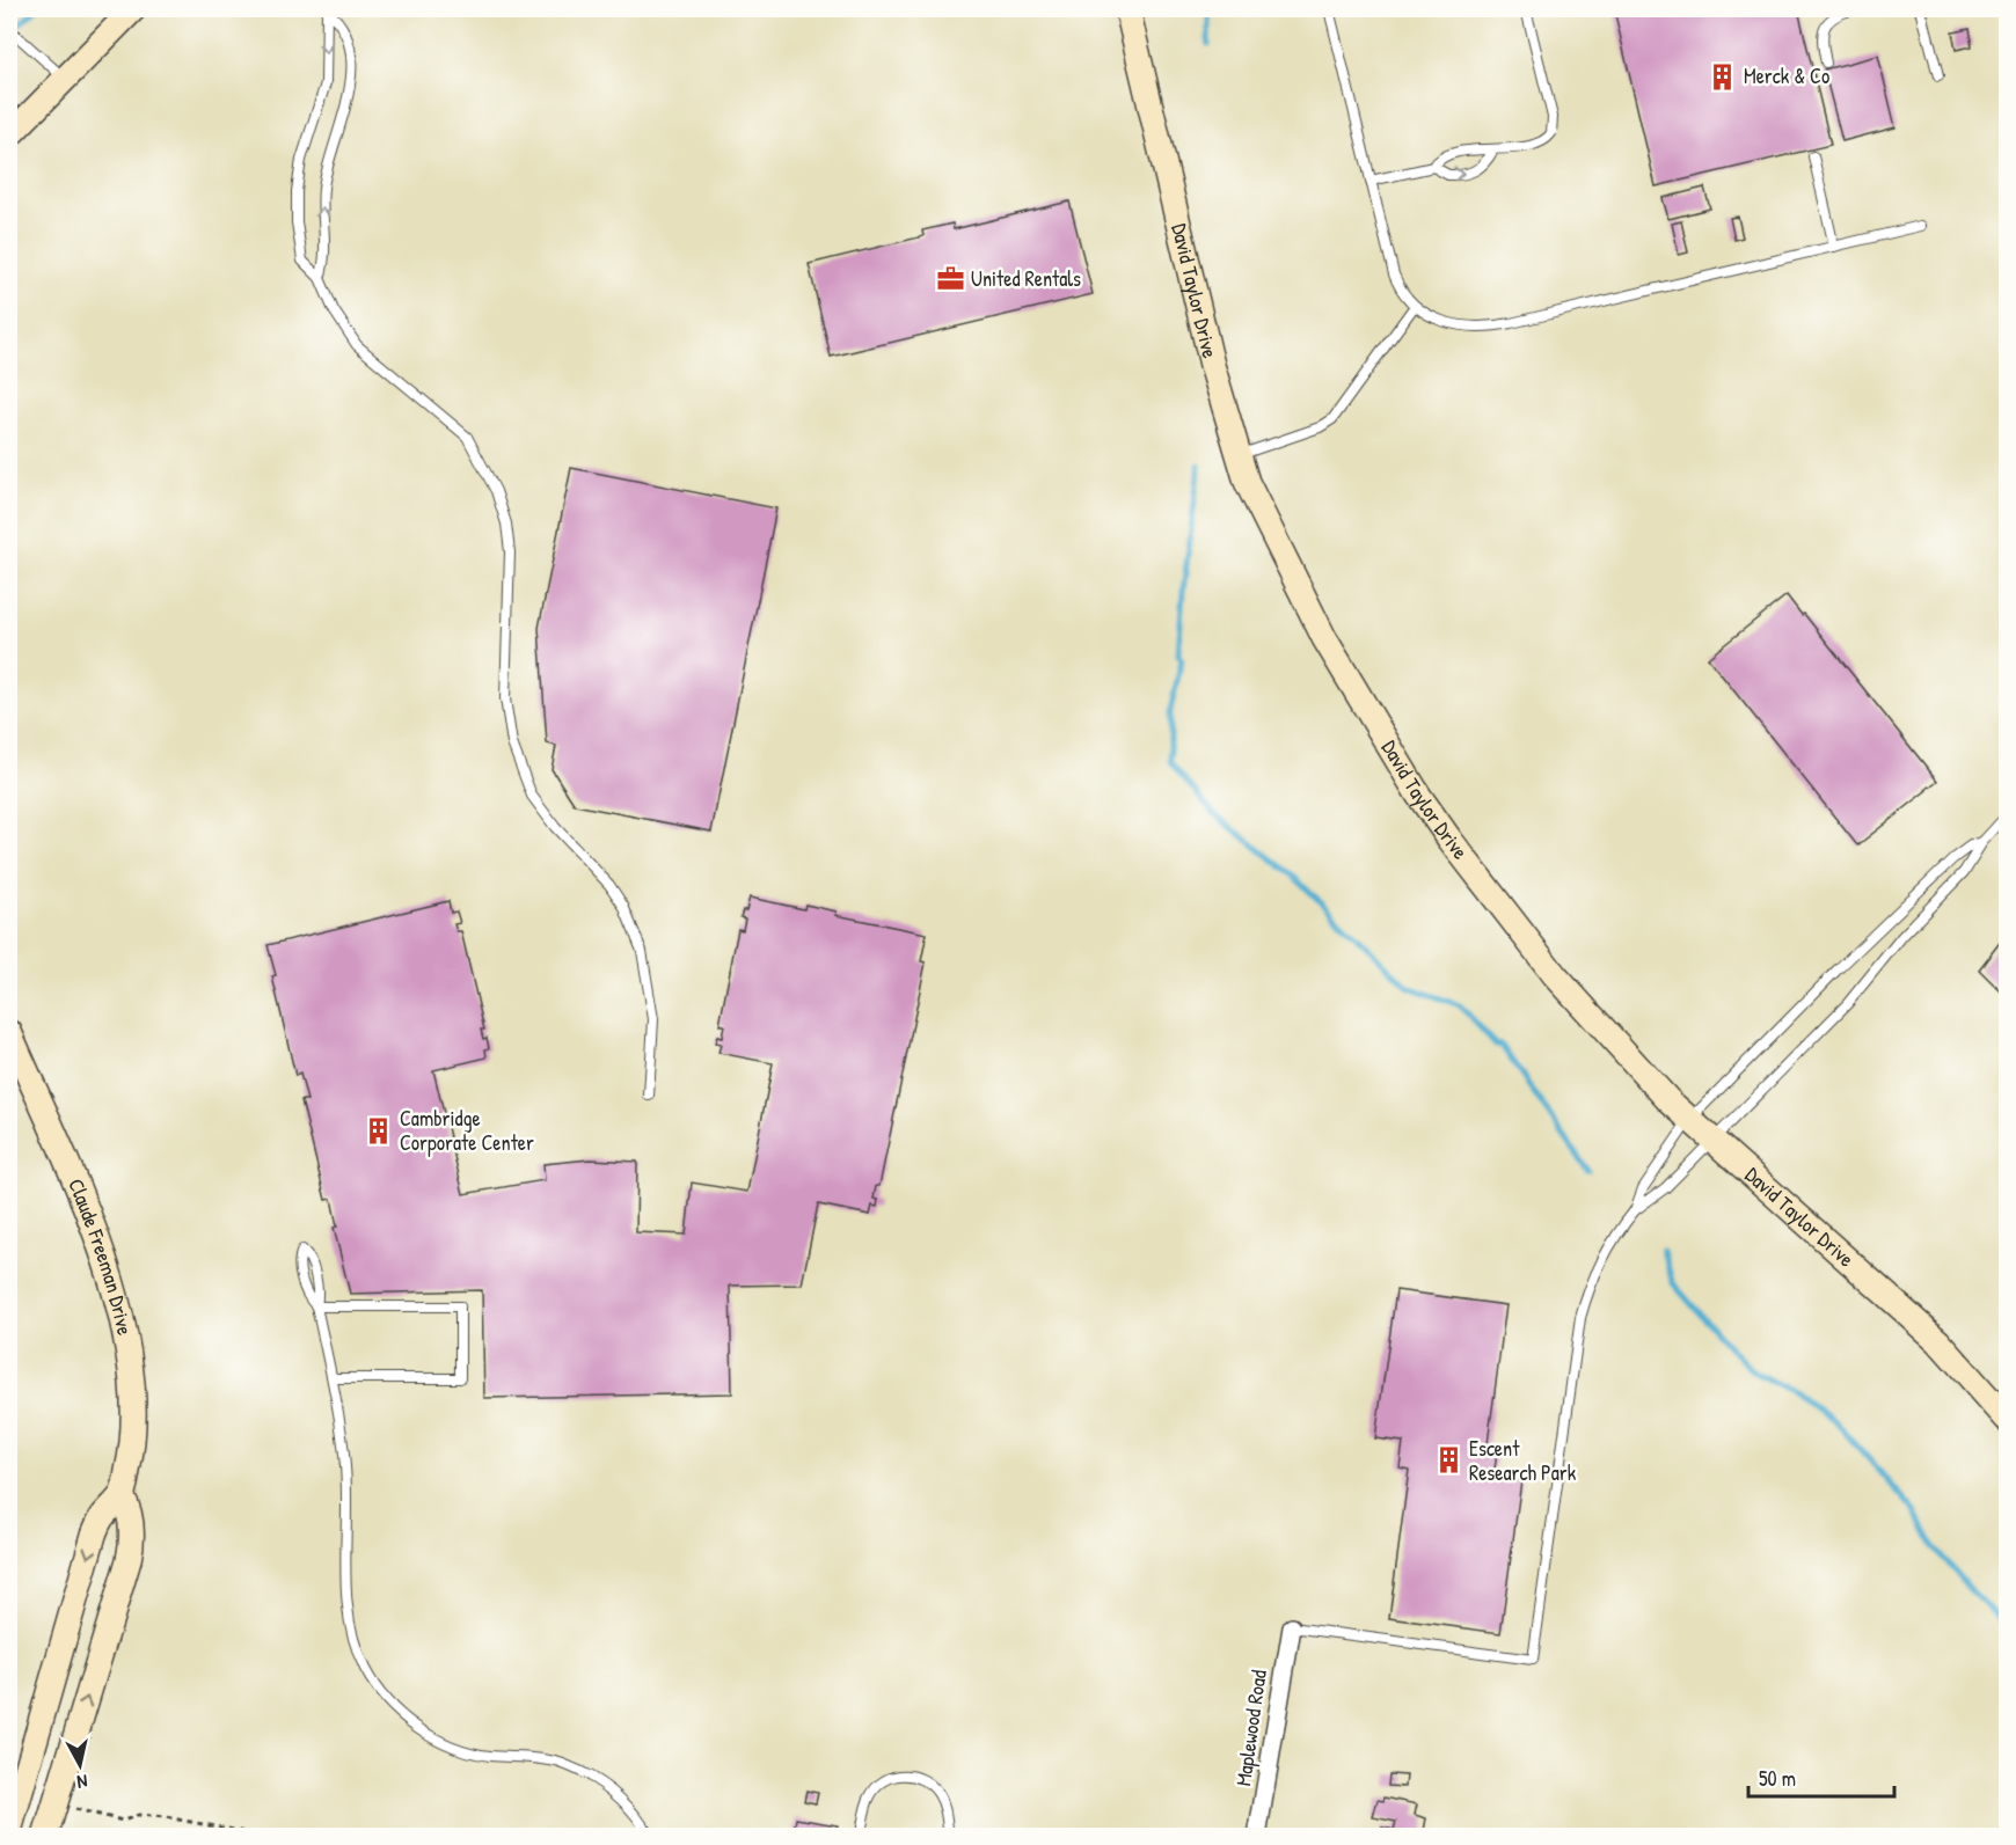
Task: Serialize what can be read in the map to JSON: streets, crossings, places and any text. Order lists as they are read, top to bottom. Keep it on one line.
{"streets":{"street":["David Taylor Drive","Claude Freeman Drive","Maplewood Road"]},"places":{"building":["Merck & Co","Cambridge Corporate Center","Escent Research Park"],"office":["United Rentals"]},"scale_bar":"50 m","north":"bottom"}
